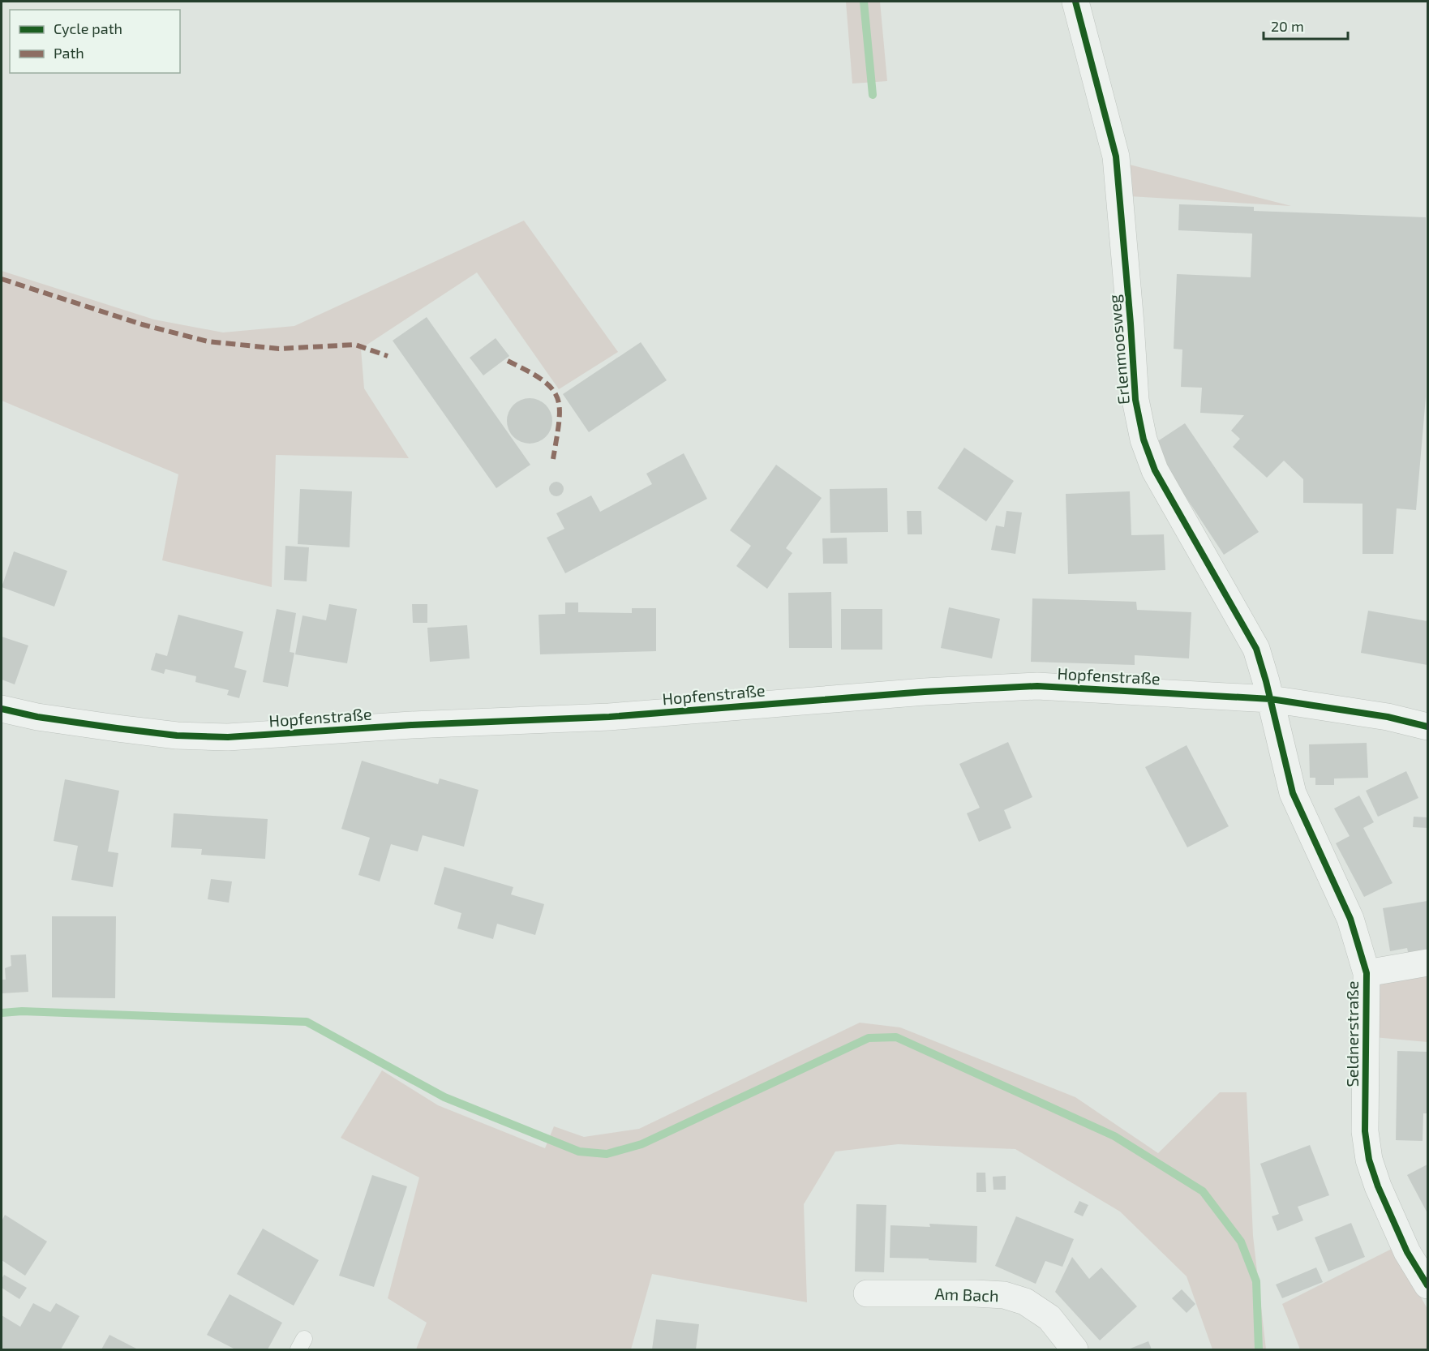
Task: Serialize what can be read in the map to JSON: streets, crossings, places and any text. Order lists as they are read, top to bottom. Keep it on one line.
{"streets":{"street":["Erlenmoosweg","Hopfenstraße","Seldnerstraße","Am Bach"]},"crossings":[["Erlenmoosweg","Hopfenstraße"],["Erlenmoosweg","Seldnerstraße"],["Hopfenstraße","Seldnerstraße"]],"legend":["Cycle path","Path"],"scale_bar":"20 m"}
